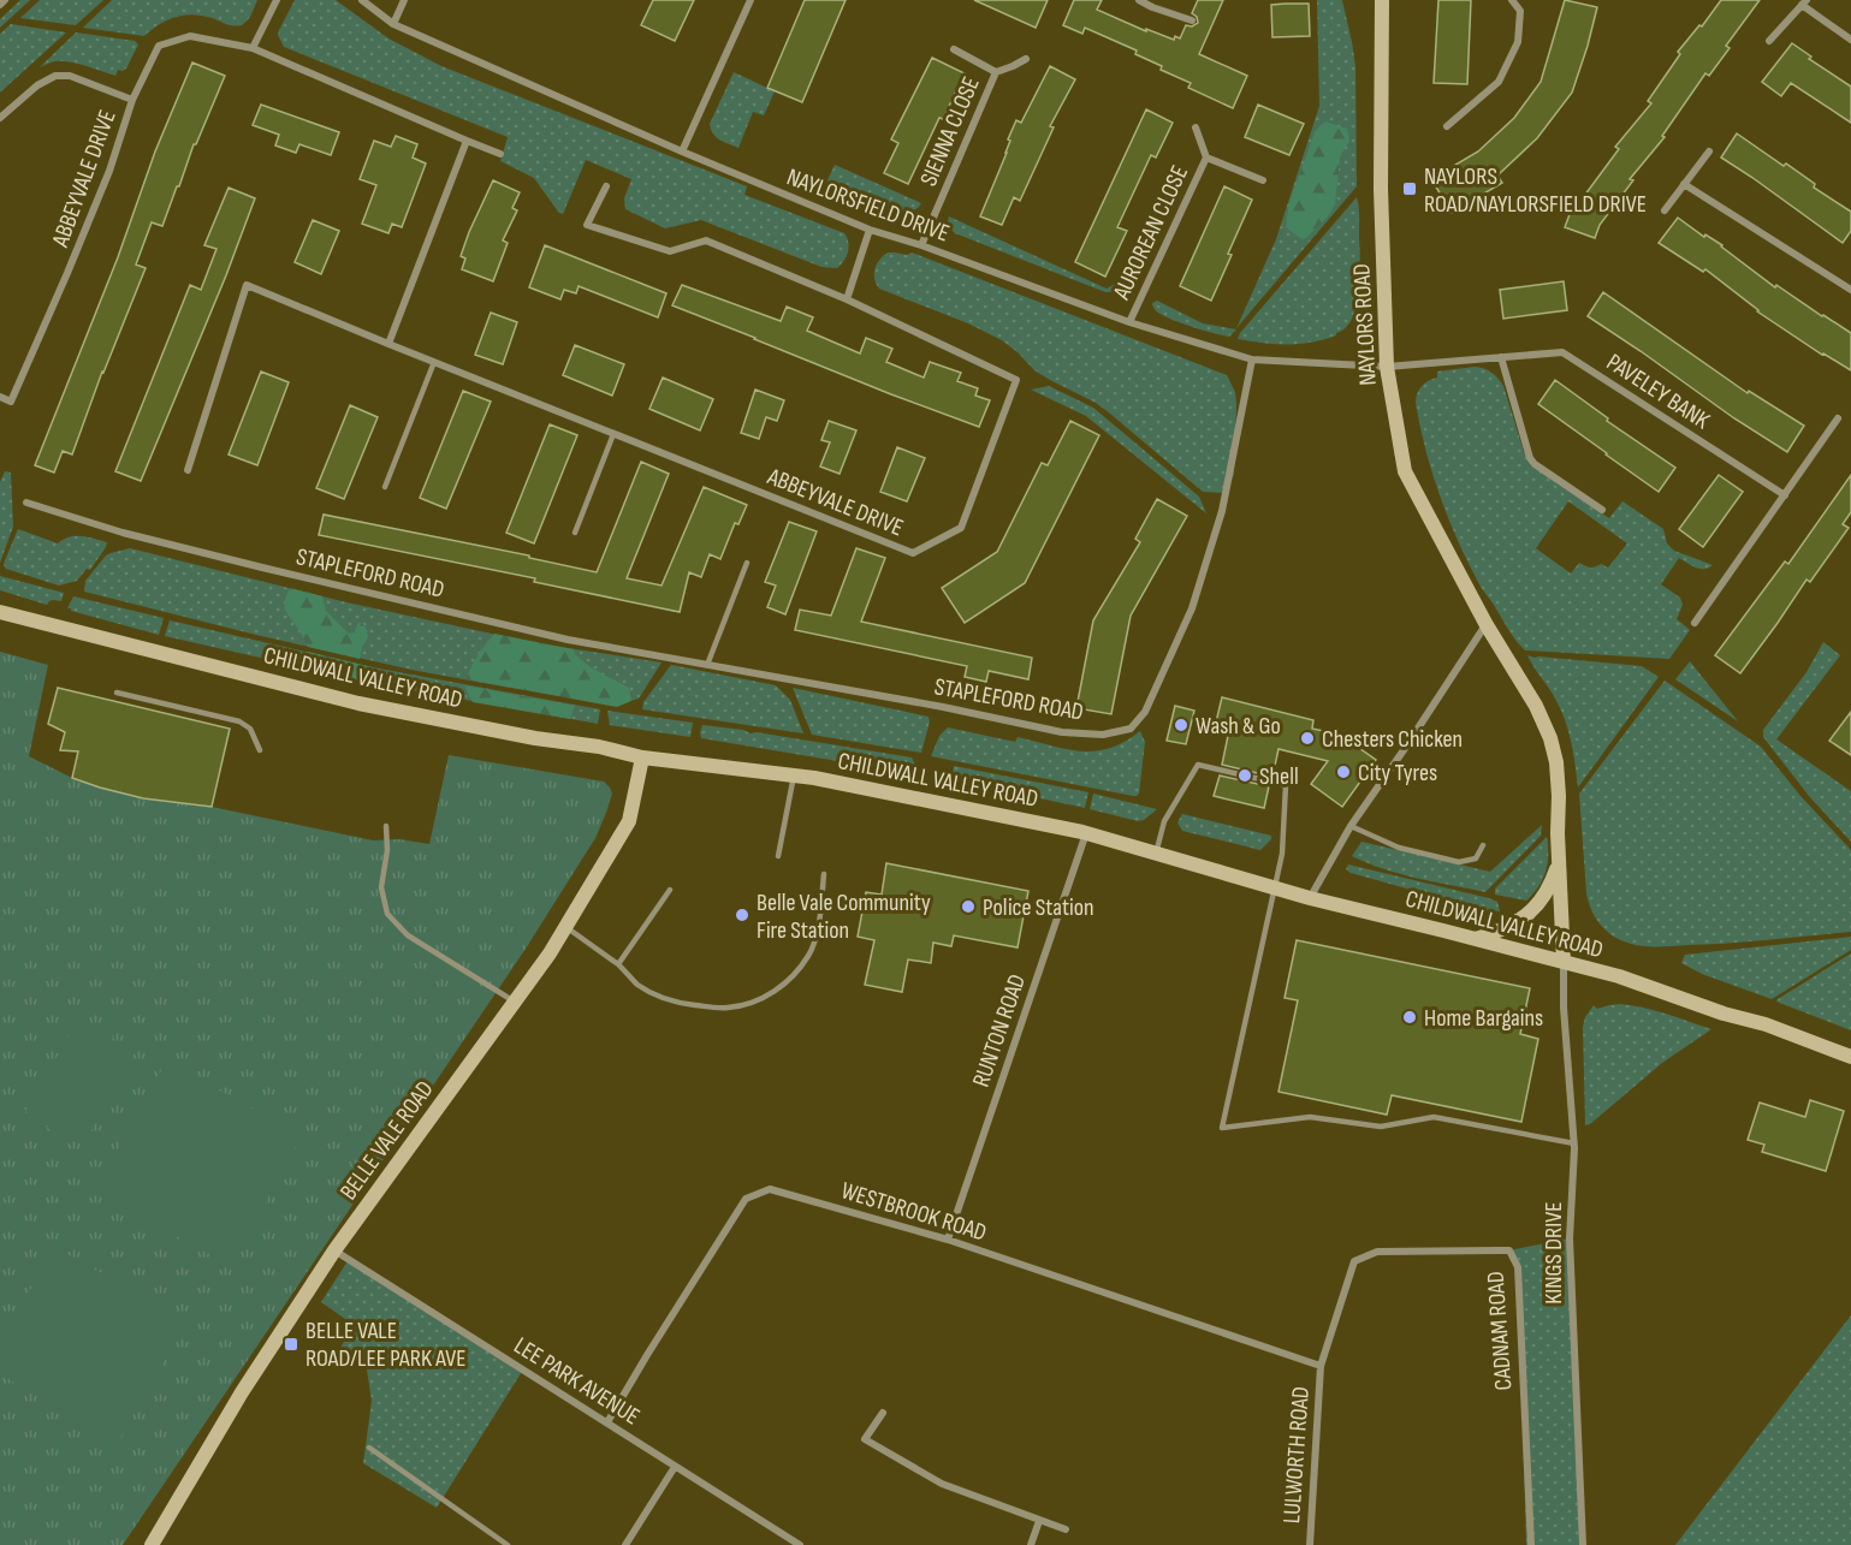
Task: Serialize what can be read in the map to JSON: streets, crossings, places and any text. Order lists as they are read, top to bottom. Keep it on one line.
{"streets":{"main road":["NAYLORS ROAD","CHILDWALL VALLEY ROAD","BELLE VALE ROAD"],"street":["SIENNA CLOSE","ABBEYVALE DRIVE","NAYLORSFIELD DRIVE","AUROREAN CLOSE","PAVELEY BANK","STAPLEFORD ROAD","RUNTON ROAD","WESTBROOK ROAD","KINGS DRIVE","CADNAM ROAD","LEE PARK AVENUE","LULWORTH ROAD"]},"crossings":[["SIENNA CLOSE","NAYLORSFIELD DRIVE"],["NAYLORSFIELD DRIVE","AUROREAN CLOSE"],["NAYLORSFIELD DRIVE","NAYLORS ROAD"],["NAYLORSFIELD DRIVE","PAVELEY BANK"],["NAYLORSFIELD DRIVE","STAPLEFORD ROAD"],["NAYLORS ROAD","PAVELEY BANK"],["NAYLORS ROAD","CHILDWALL VALLEY ROAD"],["NAYLORS ROAD","KINGS DRIVE"],["CHILDWALL VALLEY ROAD","RUNTON ROAD"],["CHILDWALL VALLEY ROAD","BELLE VALE ROAD"],["CHILDWALL VALLEY ROAD","KINGS DRIVE"],["RUNTON ROAD","WESTBROOK ROAD"],["BELLE VALE ROAD","LEE PARK AVENUE"],["WESTBROOK ROAD","CADNAM ROAD"],["WESTBROOK ROAD","LEE PARK AVENUE"],["WESTBROOK ROAD","LULWORTH ROAD"],["CADNAM ROAD","LULWORTH ROAD"]],"places":{"transit":["NAYLORS ROAD/NAYLORSFIELD DRIVE","BELLE VALE ROAD/LEE PARK AVE"],"other":["Wash & Go","Chesters Chicken","City Tyres","Shell","Police Station","Belle Vale Community Fire Station","Home Bargains"]}}
